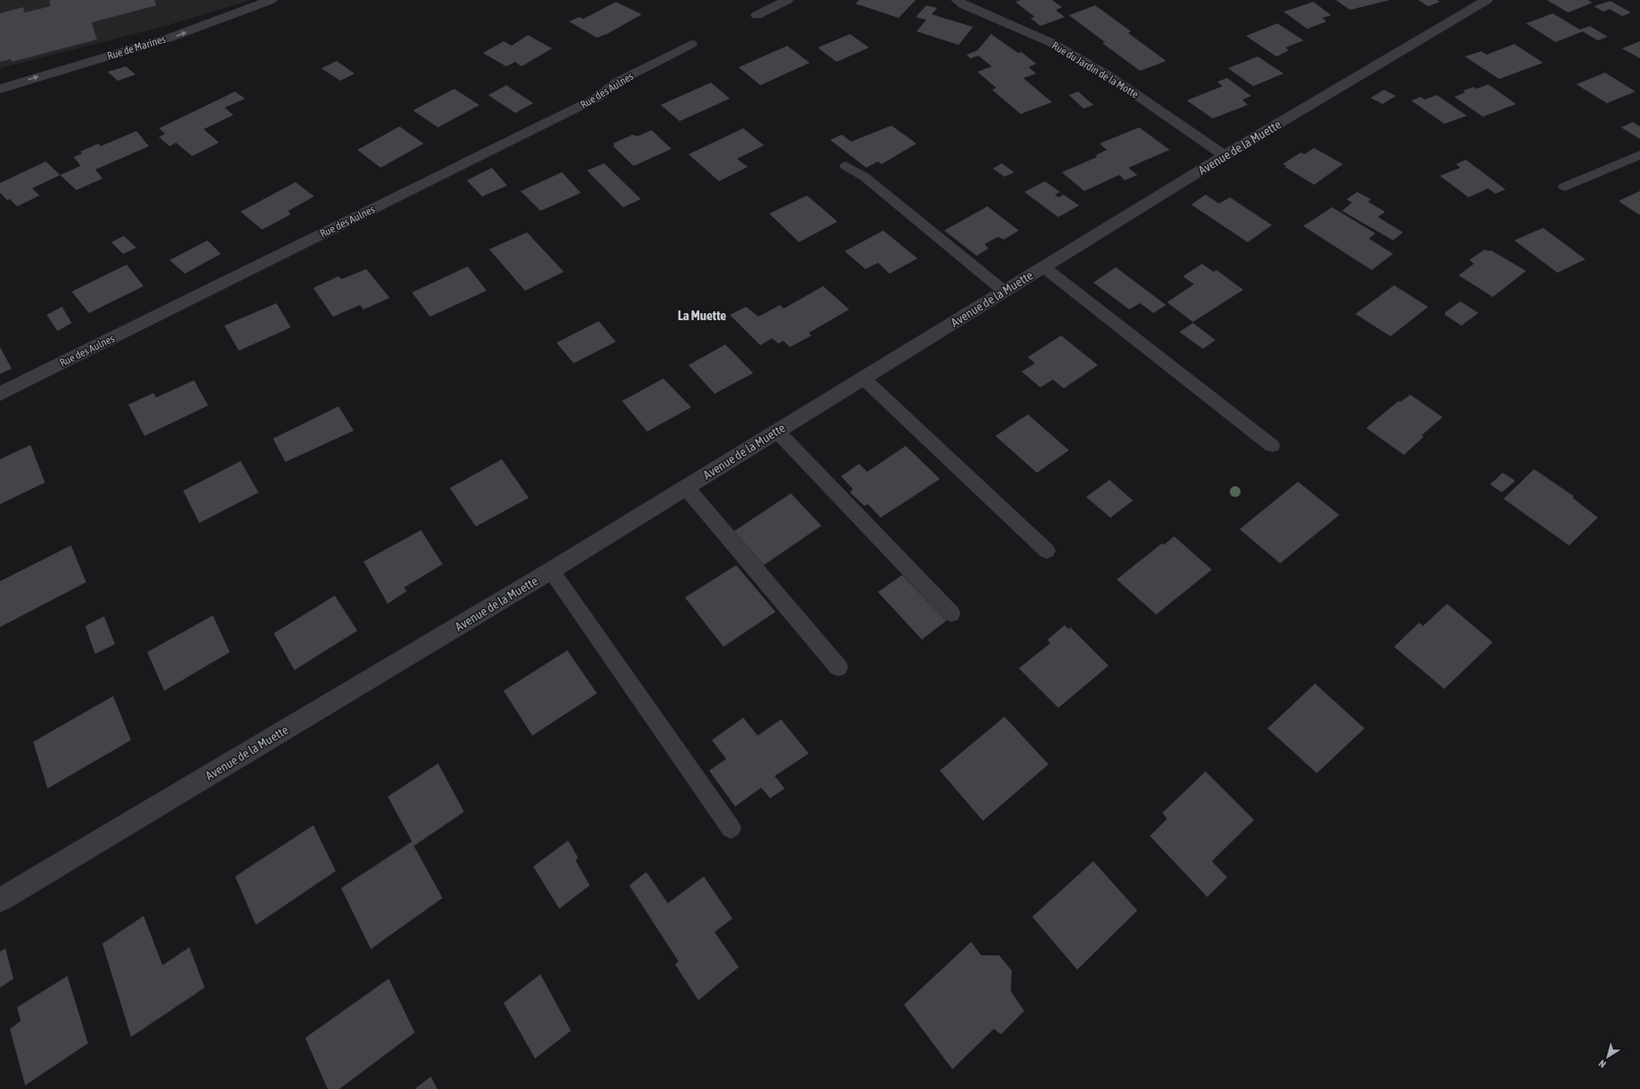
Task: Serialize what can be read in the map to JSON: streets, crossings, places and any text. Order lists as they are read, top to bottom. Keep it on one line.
{"streets":{"street":["Rue de Marines","Rue du Jardin de la Motte","Rue des Aulnes","Avenue de la Muette"]},"crossings":[["Rue du Jardin de la Motte","Avenue de la Muette"]],"one_way":["Rue de Marines"],"districts":["La Muette"],"north":"bottom left"}
